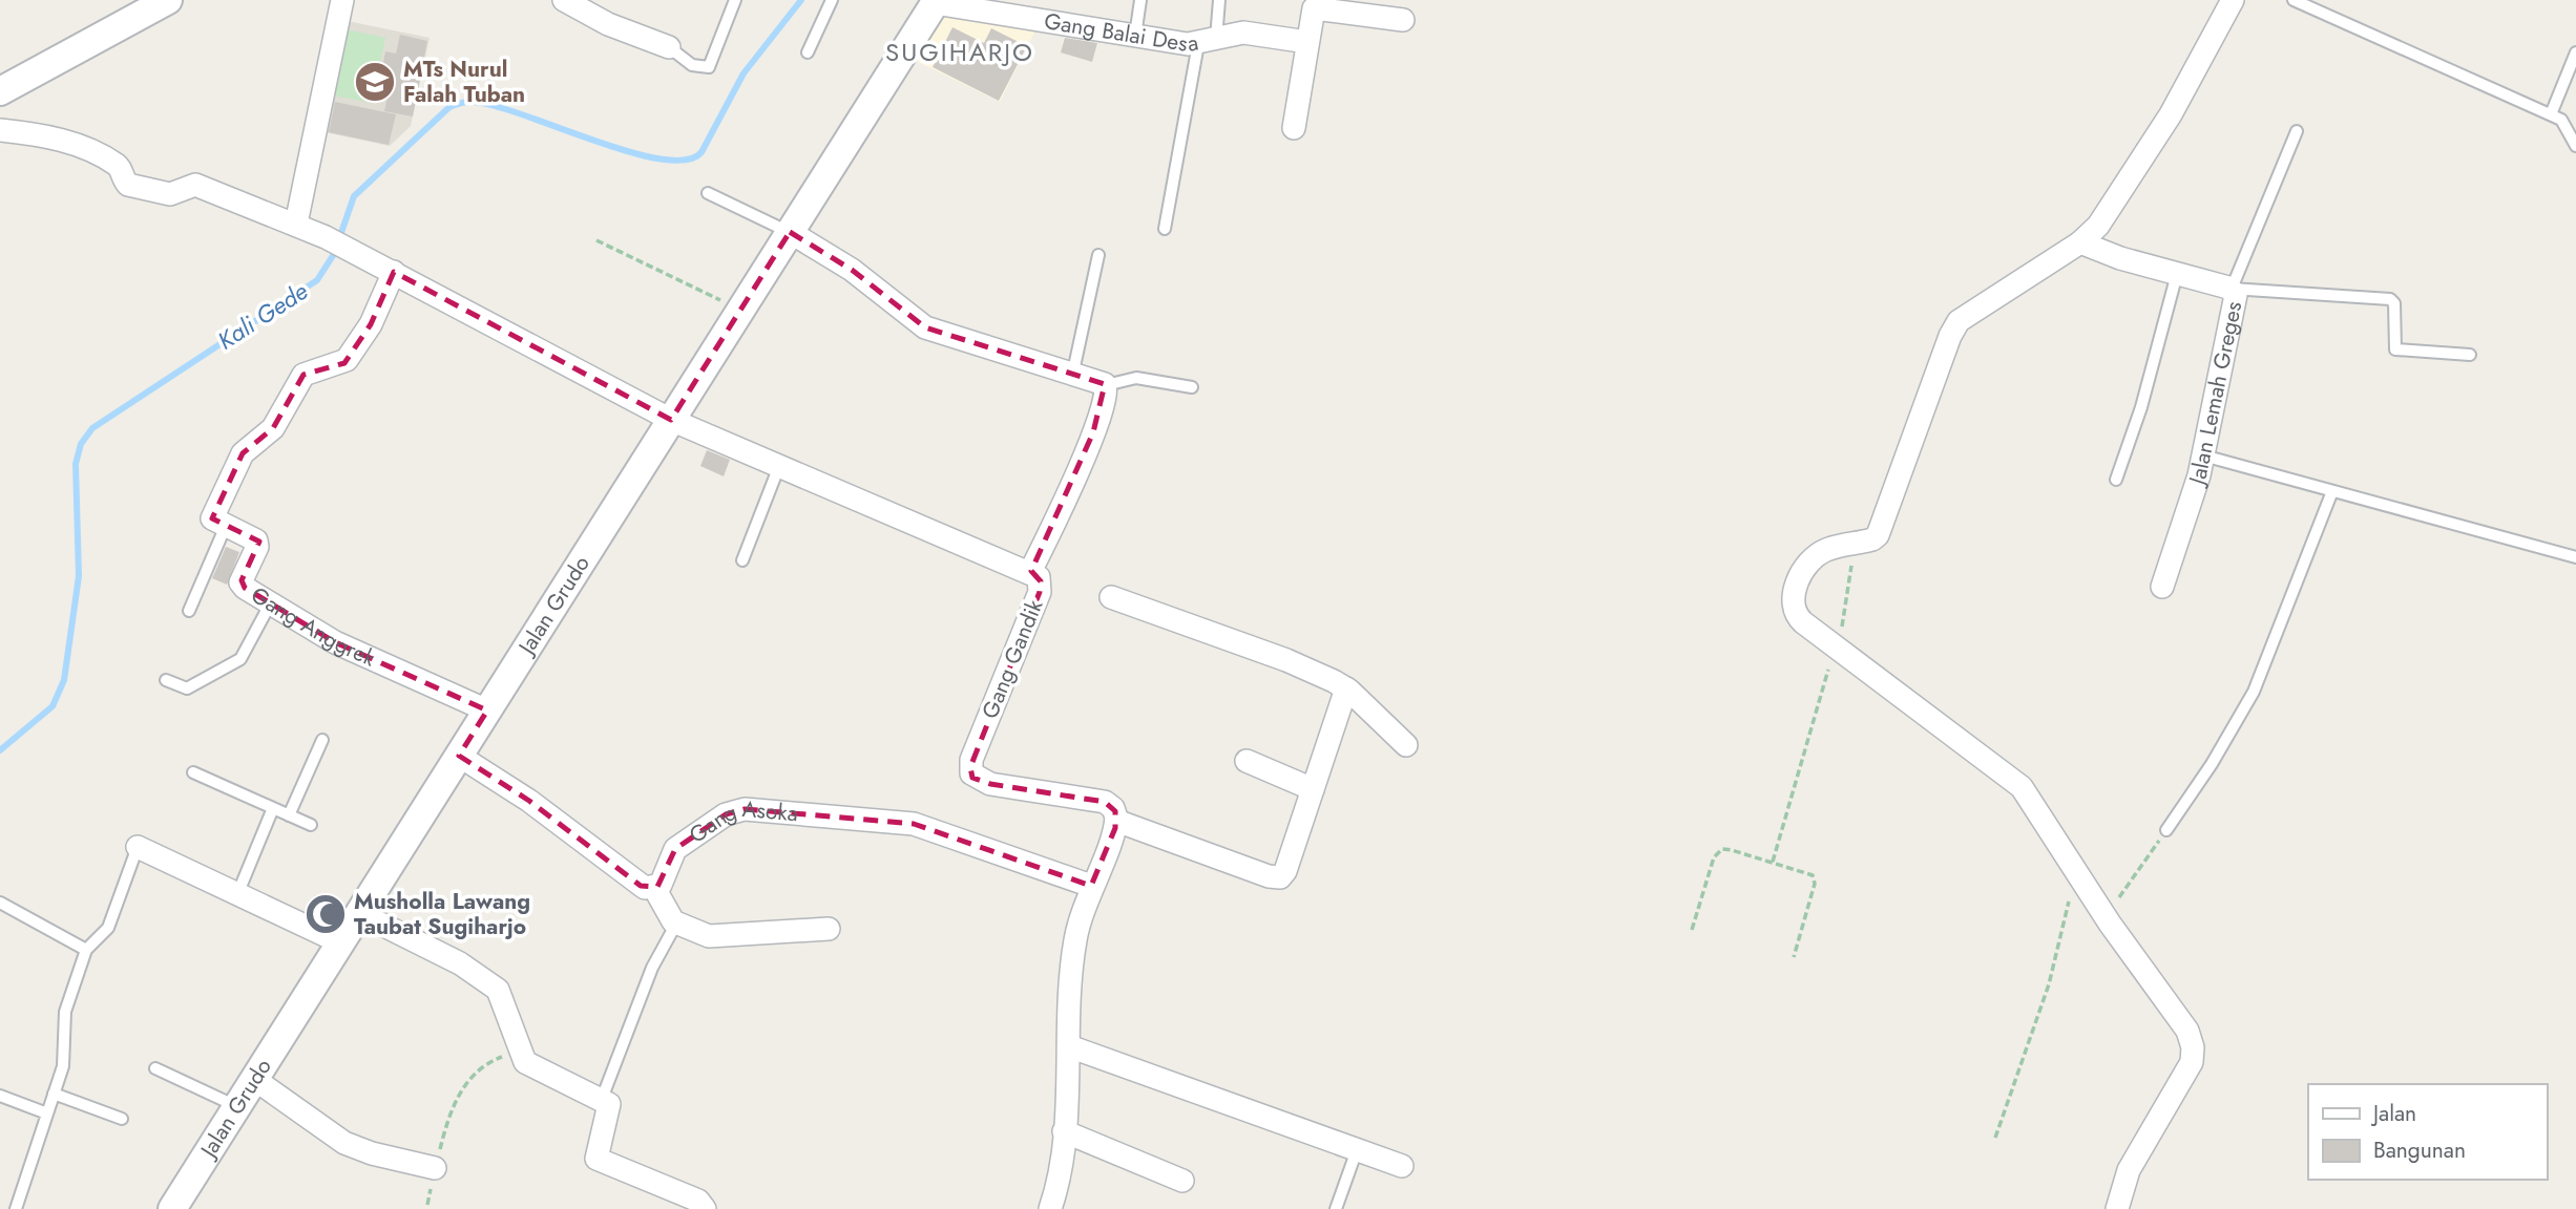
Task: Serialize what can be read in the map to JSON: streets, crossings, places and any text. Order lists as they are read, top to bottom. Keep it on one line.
{"streets":{"street":["Gang Balai Desa","Jalan Lemah Greges","Jalan Grudo","Gang Anggrek","Gang Gandik","Gang Asoka"]},"crossings":[["Gang Balai Desa","Jalan Grudo"],["Jalan Grudo","Gang Anggrek"],["Jalan Grudo","Gang Gandik"]],"districts":["SUGIHARJO"],"water":["Kali Gede"],"places":{"school or university":["MTs Nurul Falah Tuban"],"mosque":["Musholla Lawang Taubat Sugiharjo"]},"legend":["Jalan","Bangunan"]}
